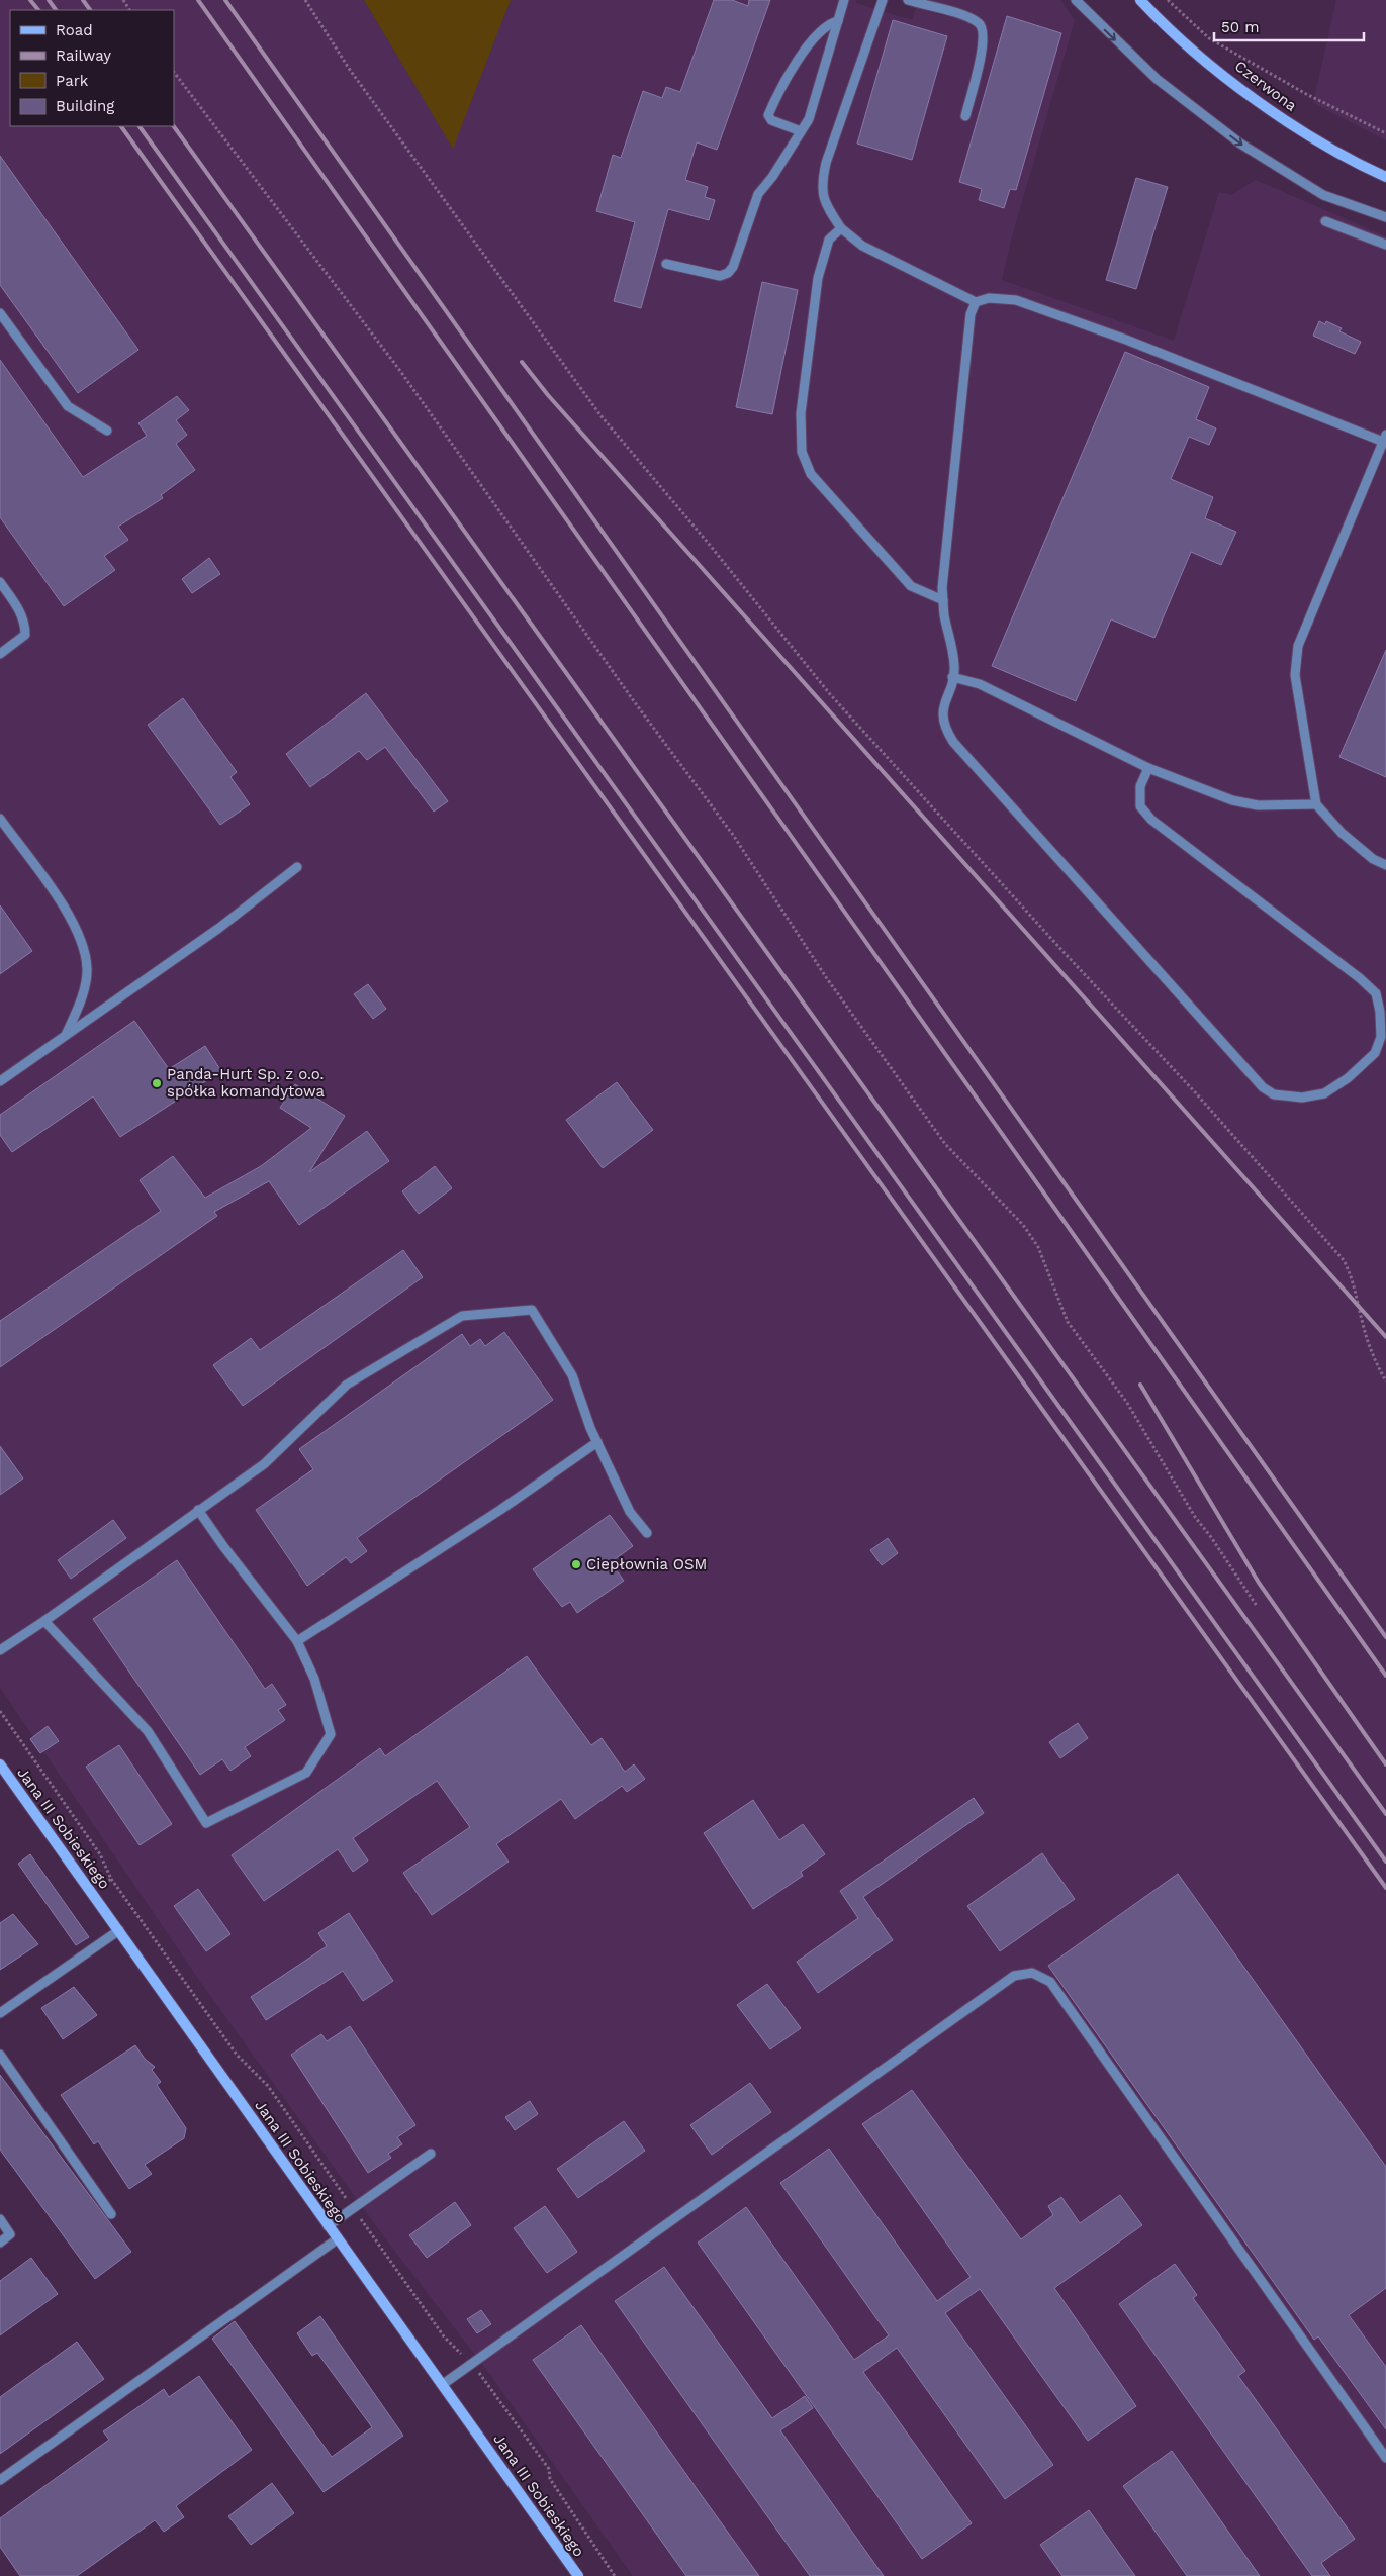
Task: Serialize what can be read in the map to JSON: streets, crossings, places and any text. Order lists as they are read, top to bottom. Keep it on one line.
{"streets":{"main road":["Czerwona","Jana III Sobieskiego"]},"places":["Panda-Hurt Sp. z o.o. spółka komandytowa","Ciepłownia OSM"],"legend":["Road","Railway","Park","Building"],"scale_bar":"50 m"}
